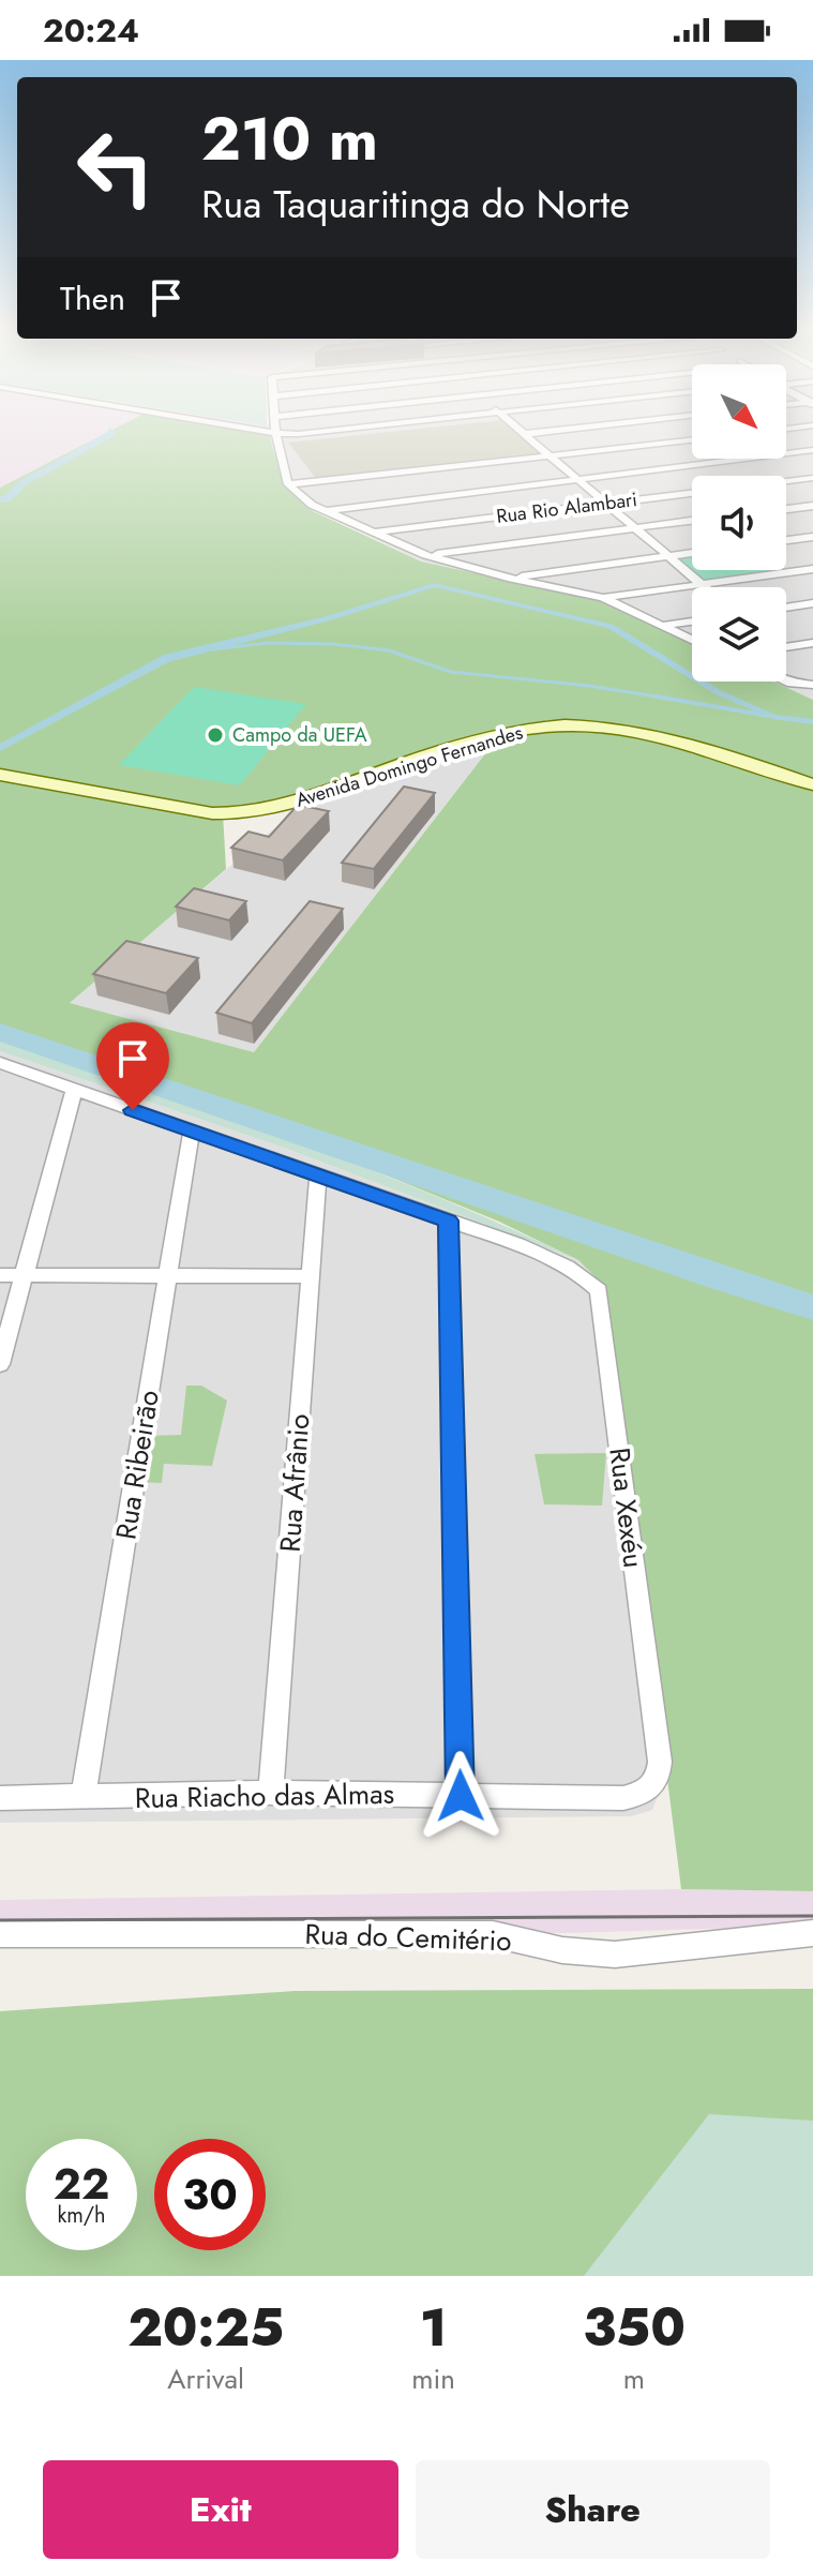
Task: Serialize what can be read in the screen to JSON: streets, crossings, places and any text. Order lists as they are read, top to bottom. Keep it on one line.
{"streets":{"main road":["Avenida Domingo Fernandes"],"street":["Rua Rio Alambari","Rua Ribeirão","Rua Afrânio","Rua Xexéu","Rua Riacho das Almas","Rua do Cemitério"]},"crossings":[["Rua Ribeirão","Rua Riacho das Almas"],["Rua Afrânio","Rua Riacho das Almas"],["Rua Xexéu","Rua Riacho das Almas"]],"places":["Campo da UEFA"],"north":"bottom right","page":{"status":"20:24","turn":["210 m","Rua Taquaritinga do Norte"],"then":"Then","speed":"22 km/h","limit":"30","eta":["20:25","Arrival","1","min","350","m"],"buttons":["Exit","Share"]}}
